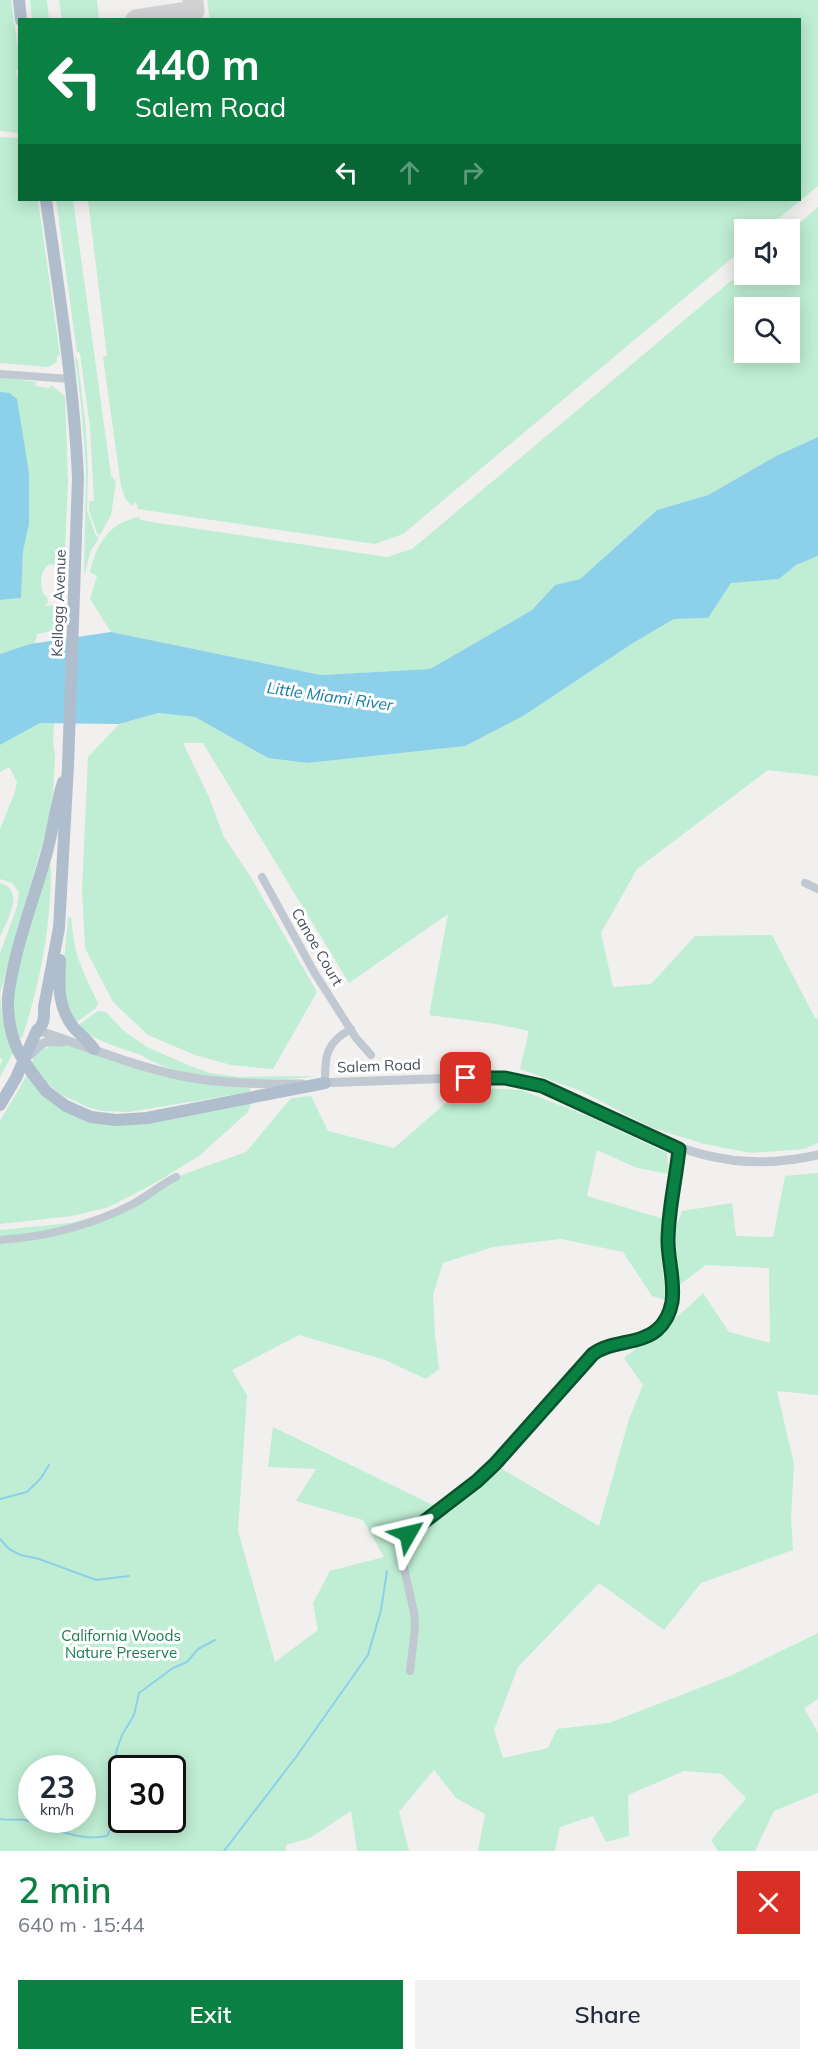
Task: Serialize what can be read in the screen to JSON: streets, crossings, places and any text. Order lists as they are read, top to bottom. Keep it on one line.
{"streets":{"main road":["Kellogg Avenue"],"street":["Canoe Court","Salem Road"]},"crossings":[["Kellogg Avenue","Salem Road"]],"water":["Little Miami River"],"parks":["California Woods Nature Preserve"],"page":{"turn":["440 m","Salem Road"],"speed":"23 km/h","limit":"30","heading":["2 min","640 m · 15:44"],"buttons":["Exit","Share"]}}
